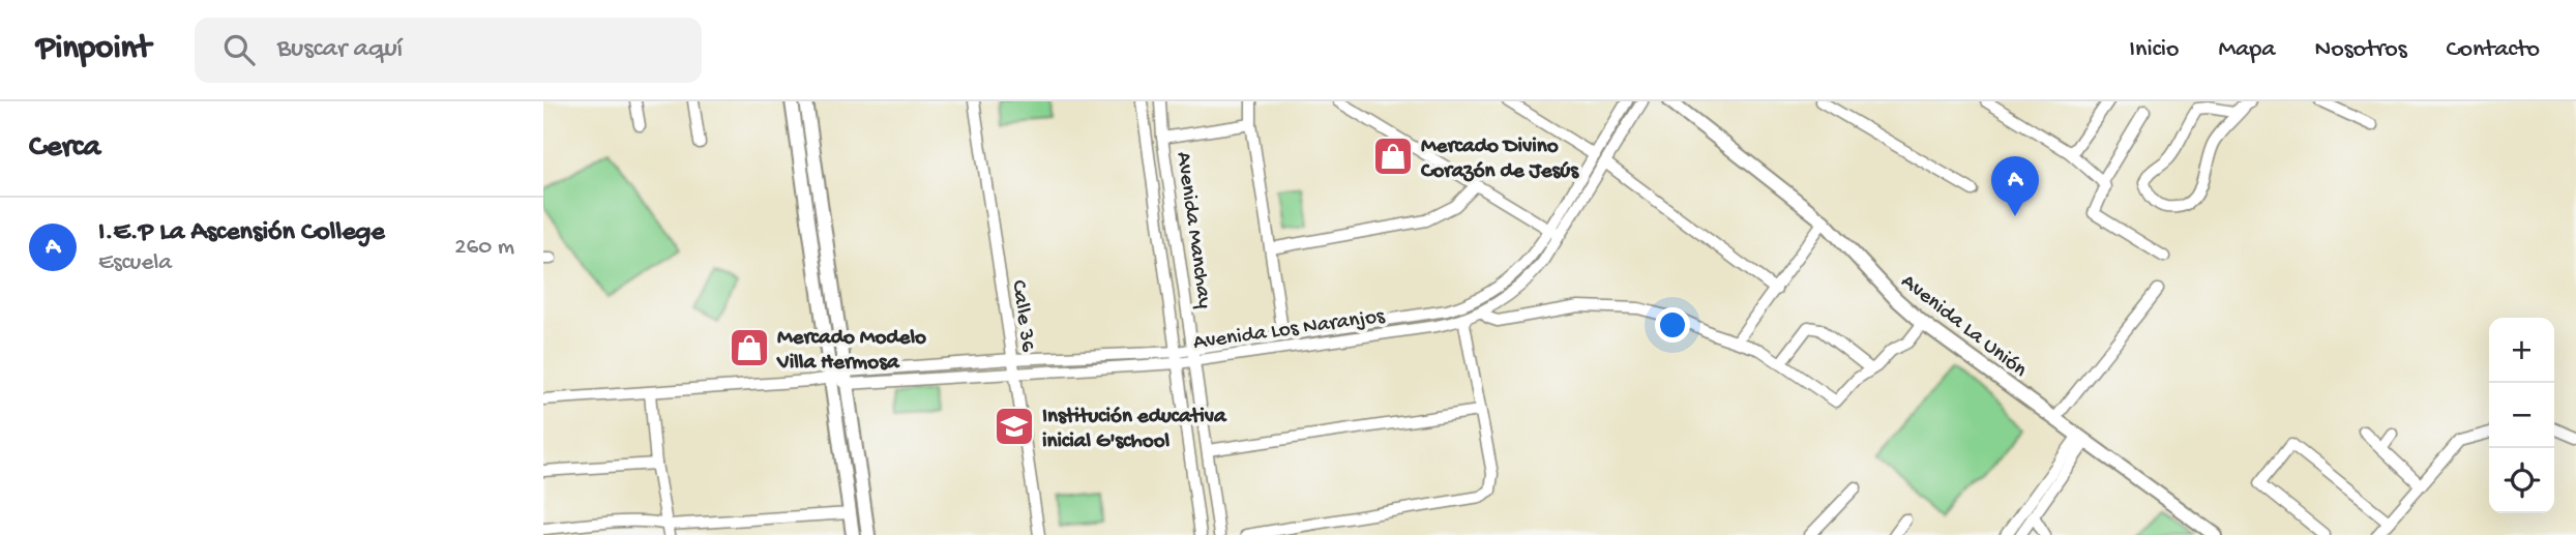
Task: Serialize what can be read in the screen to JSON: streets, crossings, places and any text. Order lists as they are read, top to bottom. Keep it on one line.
{"streets":{"main road":["Avenida La Unión"],"street":["Avenida Manchay","Calle 36","Avenida Los Naranjos"]},"crossings":[["Avenida Manchay","Avenida Los Naranjos"],["Calle 36","Avenida Los Naranjos"]],"places":{"shop":["Mercado Divino Corazón de Jesús","Mercado Modelo Villa Hermosa"],"school or university":["Institución educativa inicial G'school"]},"page":{"header":"Pinpoint","search":"Buscar aquí","nav":["Inicio","Mapa","Nosotros","Contacto"],"heading":"Cerca","pins":"A","list":[{"mark":"A","name":"I.E.P La Ascensión College","note":"Escuela","value":"260 m"}],"map_buttons":["+","−"]}}
